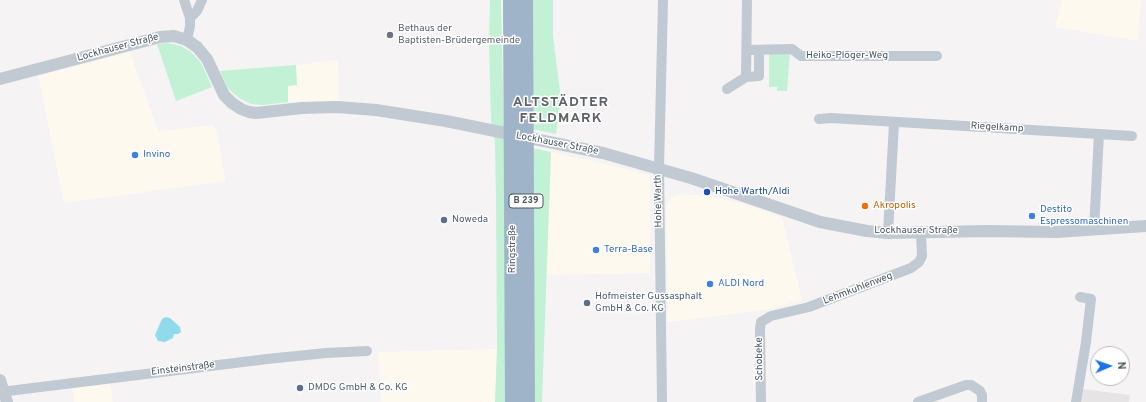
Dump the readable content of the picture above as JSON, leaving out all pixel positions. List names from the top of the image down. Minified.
{"streets":{"highway":["B 239","Ringstraße"],"street":["Lockhauser Straße","Heiko-Plöger-Weg","Riegelkamp","Hohe Warth","Lehmkuhlenweg","Schobeke","Einsteinstraße"]},"crossings":[["Lockhauser Straße","Hohe Warth"],["Lockhauser Straße","Lehmkuhlenweg"],["Lehmkuhlenweg","Schobeke"]],"districts":["ALTSTÄDTER FELDMARK"],"places":["Bethaus der Baptisten-Brüdergemeinde","Invino","Hohe Warth/Aldi","Akropolis","Destito Espressomaschinen","Noweda","Terra-Base","ALDI Nord","Hofmeister Gussasphalt GmbH & Co. KG","DMDG GmbH & Co. KG"],"north":"right"}
